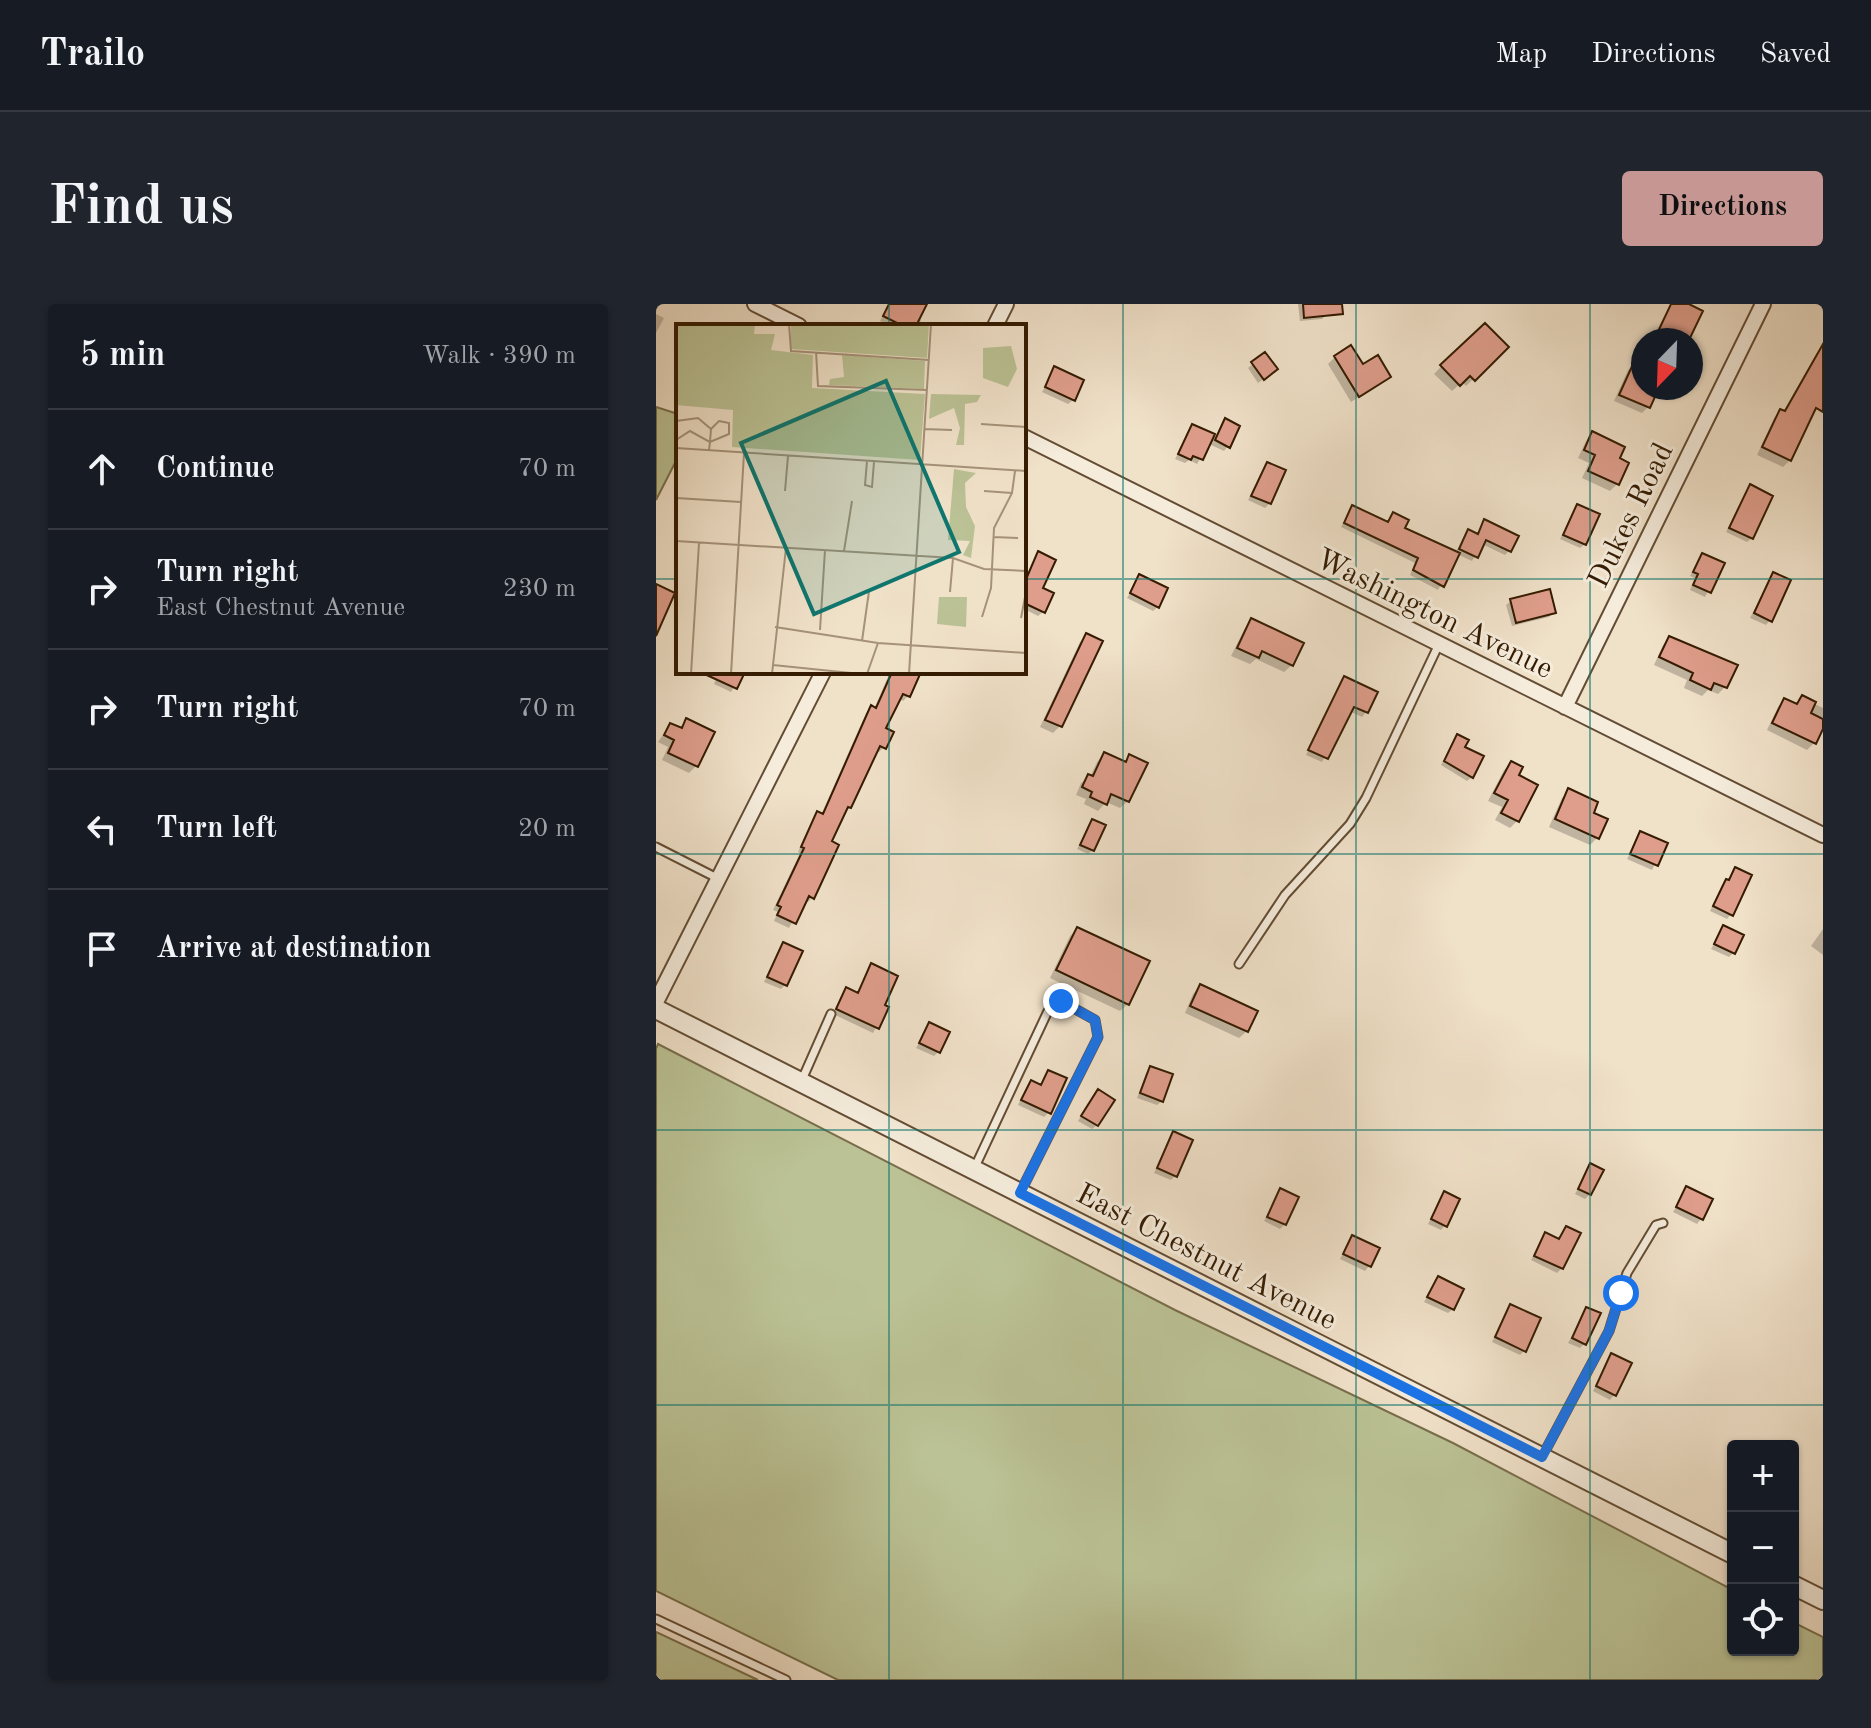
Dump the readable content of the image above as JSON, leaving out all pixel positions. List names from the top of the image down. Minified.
{"streets":{"street":["Dukes Road","Washington Avenue","East Chestnut Avenue"]},"crossings":[["Dukes Road","Washington Avenue"]],"north":"bottom left","page":{"header":"Trailo","nav":["Map","Directions","Saved"],"buttons":"Directions","title":"Find us","heading":["5 min","Walk · 390 m"],"list":[["Continue","70 m"],["Turn right","East Chestnut Avenue","230 m"],["Turn right","70 m"],["Turn left","20 m"],"Arrive at destination"],"map_buttons":["+","−"]}}
